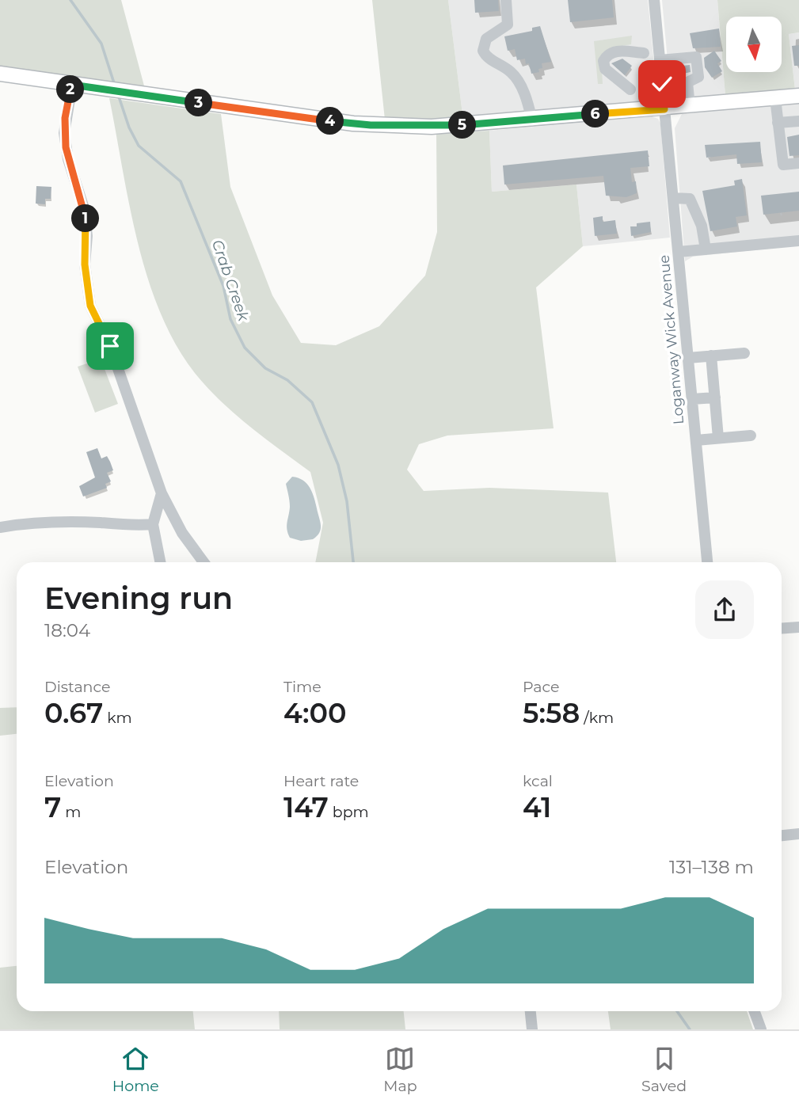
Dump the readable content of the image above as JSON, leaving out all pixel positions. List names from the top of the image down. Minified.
{"streets":{"street":["Loganway Wick Avenue"]},"water":["Crab Creek"],"north":"bottom","page":{"pins":["2","3","6","4","5","1"],"heading":["Evening run","18:04"],"stats":[["Distance","0.67 km"],["Time","4:00"],["Pace","5:58 /km"],["Elevation","7 m"],["Heart rate","147 bpm"],["kcal","41"]],"chart":["Elevation","131–138 m"],"tabs":["Home","Map","Saved"]}}
